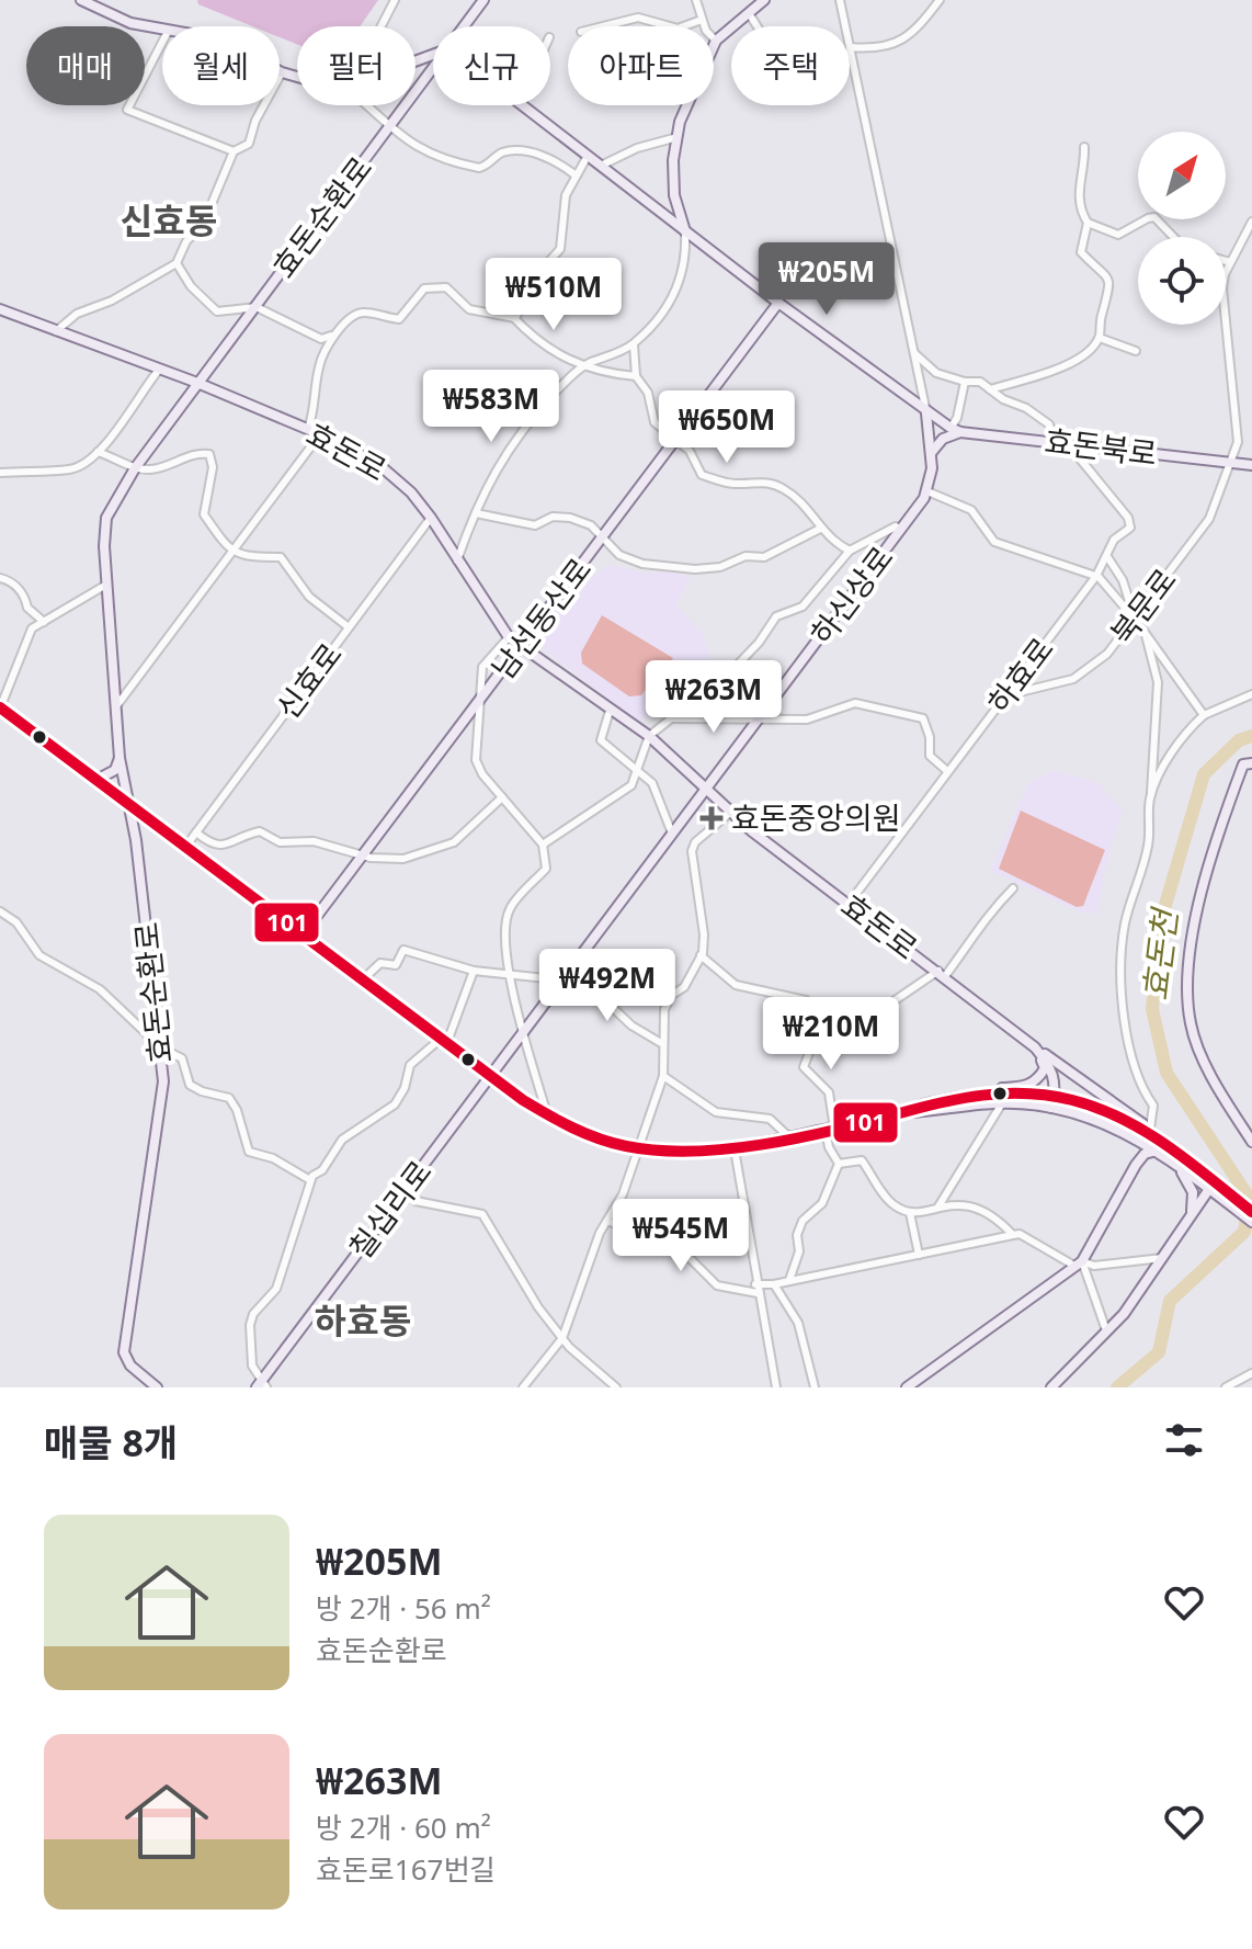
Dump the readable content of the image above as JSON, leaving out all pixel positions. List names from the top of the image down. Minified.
{"streets":{"street":["효돈순환로","효돈북로","효돈로","하신상로","북문로","남선동산로","하효로","신효로","칠십리로"]},"crossings":[["효돈순환로","효돈로"],["효돈북로","북문로"],["효돈북로","하효로"],["효돈로","하신상로"],["효돈로","남선동산로"],["효돈로","하효로"],["효돈로","신효로"],["하신상로","칠십리로"],["북문로","하효로"]],"districts":["신효동","하효동"],"water":["효돈천"],"places":{"health":["효돈중앙의원"]},"lines":["transit line 101"],"north":"top right","page":{"chip":["매매","월세","필터","신규","아파트","주택"],"price":["₩205M","₩510M","₩583M","₩650M","₩263M","₩492M","₩210M","₩545M"],"heading":"매물 8개","list":[{"name":"₩205M","note":"방 2개 · 56 m² · 효돈순환로"},{"name":"₩263M","note":"방 2개 · 60 m² · 효돈로167번길"}]}}
